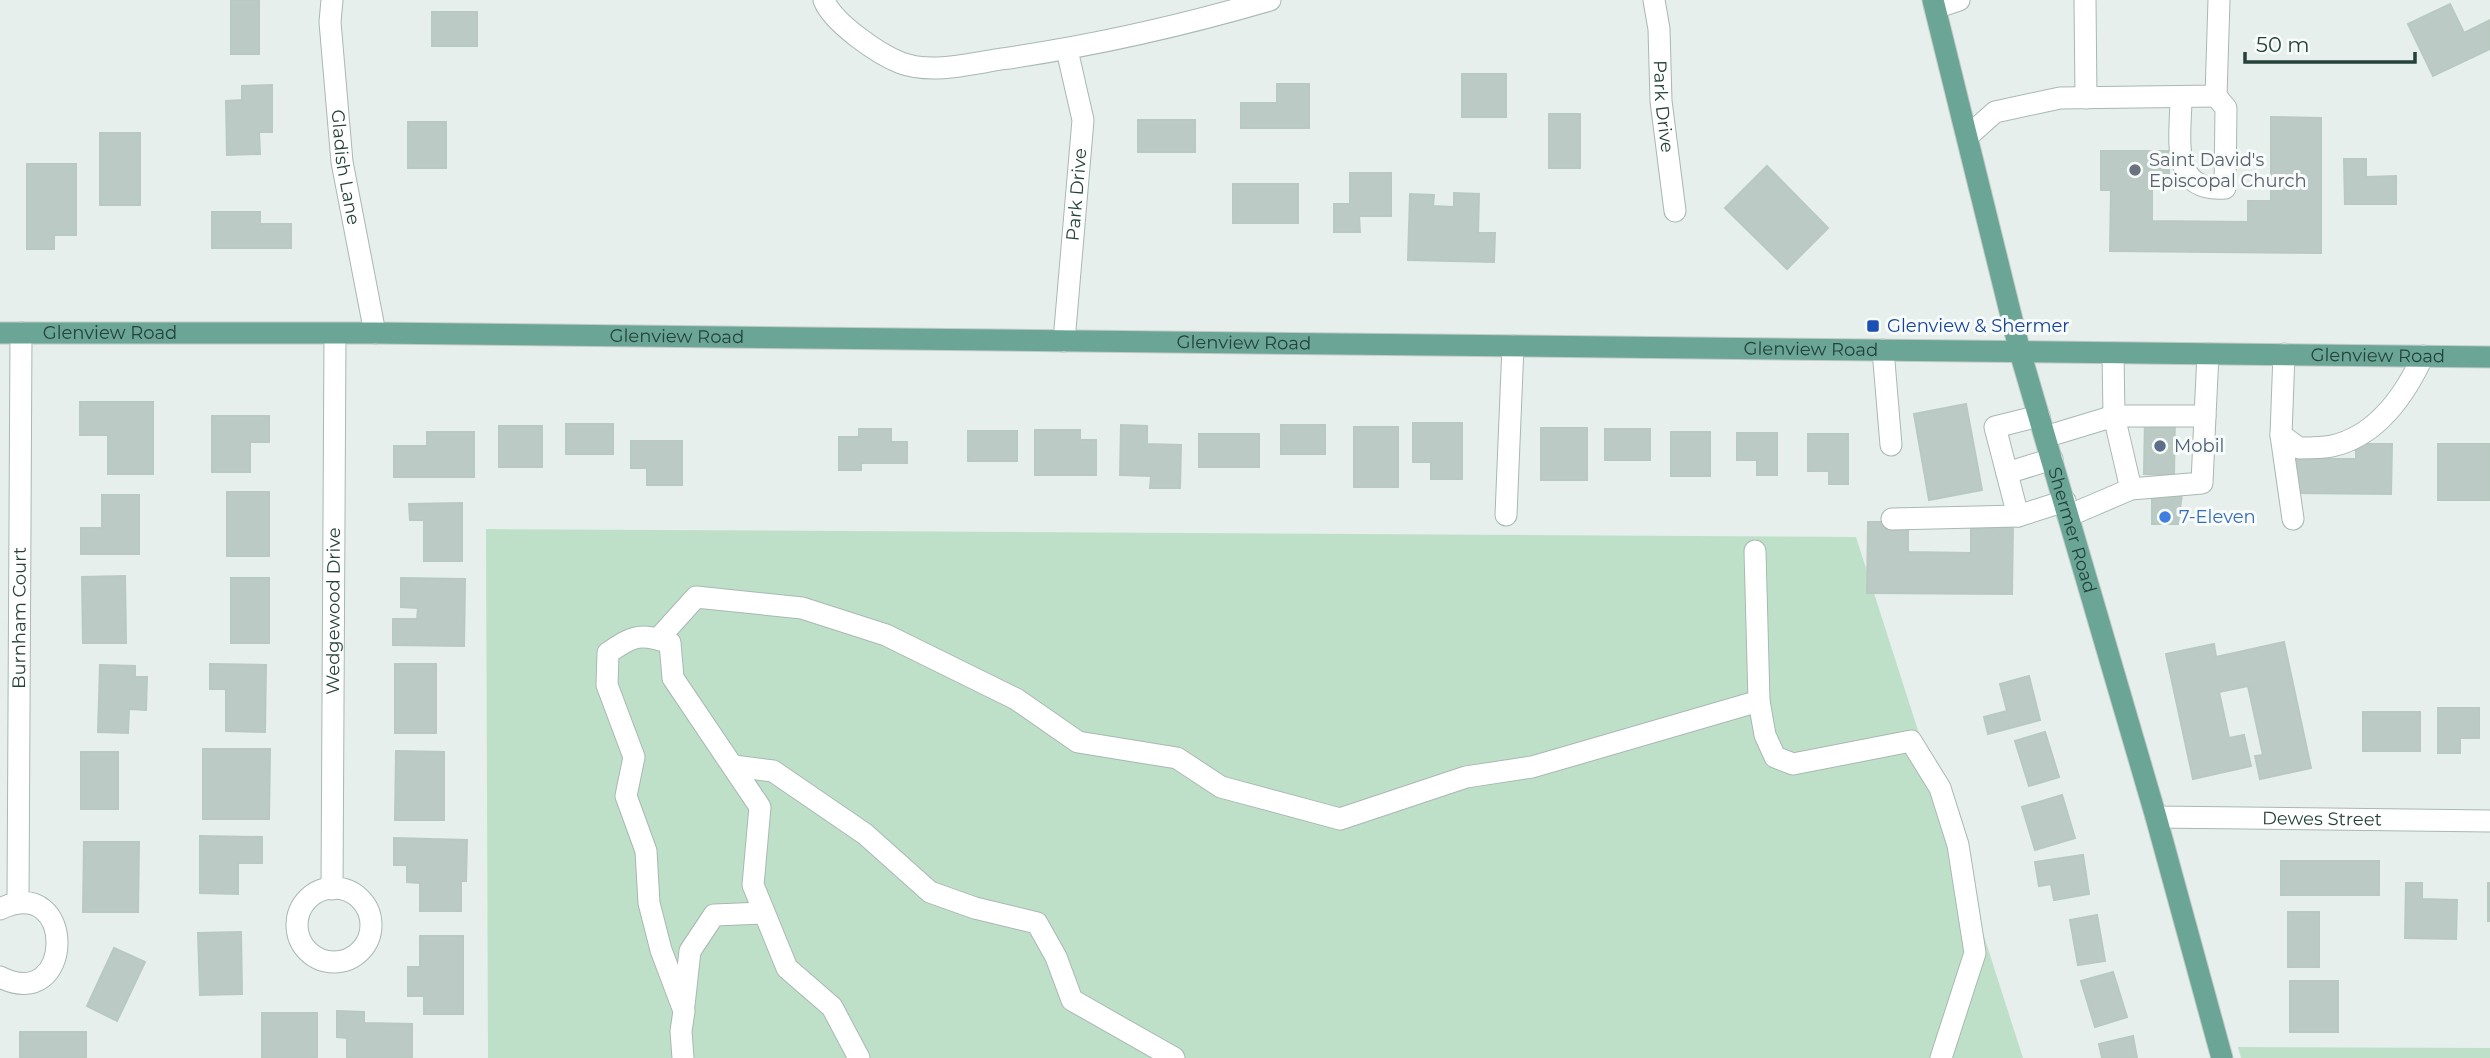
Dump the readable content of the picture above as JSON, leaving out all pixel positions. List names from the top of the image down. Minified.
{"streets":{"main road":["Glenview Road","Shermer Road"],"street":["Park Drive","Gladish Lane","Wedgewood Drive","Burnham Court","Dewes Street"]},"crossings":[["Park Drive","Glenview Road"],["Gladish Lane","Glenview Road"],["Glenview Road","Shermer Road"],["Glenview Road","Wedgewood Drive"],["Glenview Road","Burnham Court"],["Shermer Road","Dewes Street"]],"places":{"other":["Saint David's Episcopal Church","Mobil","7-Eleven"],"transit":["Glenview & Shermer"]},"scale_bar":"50 m"}
